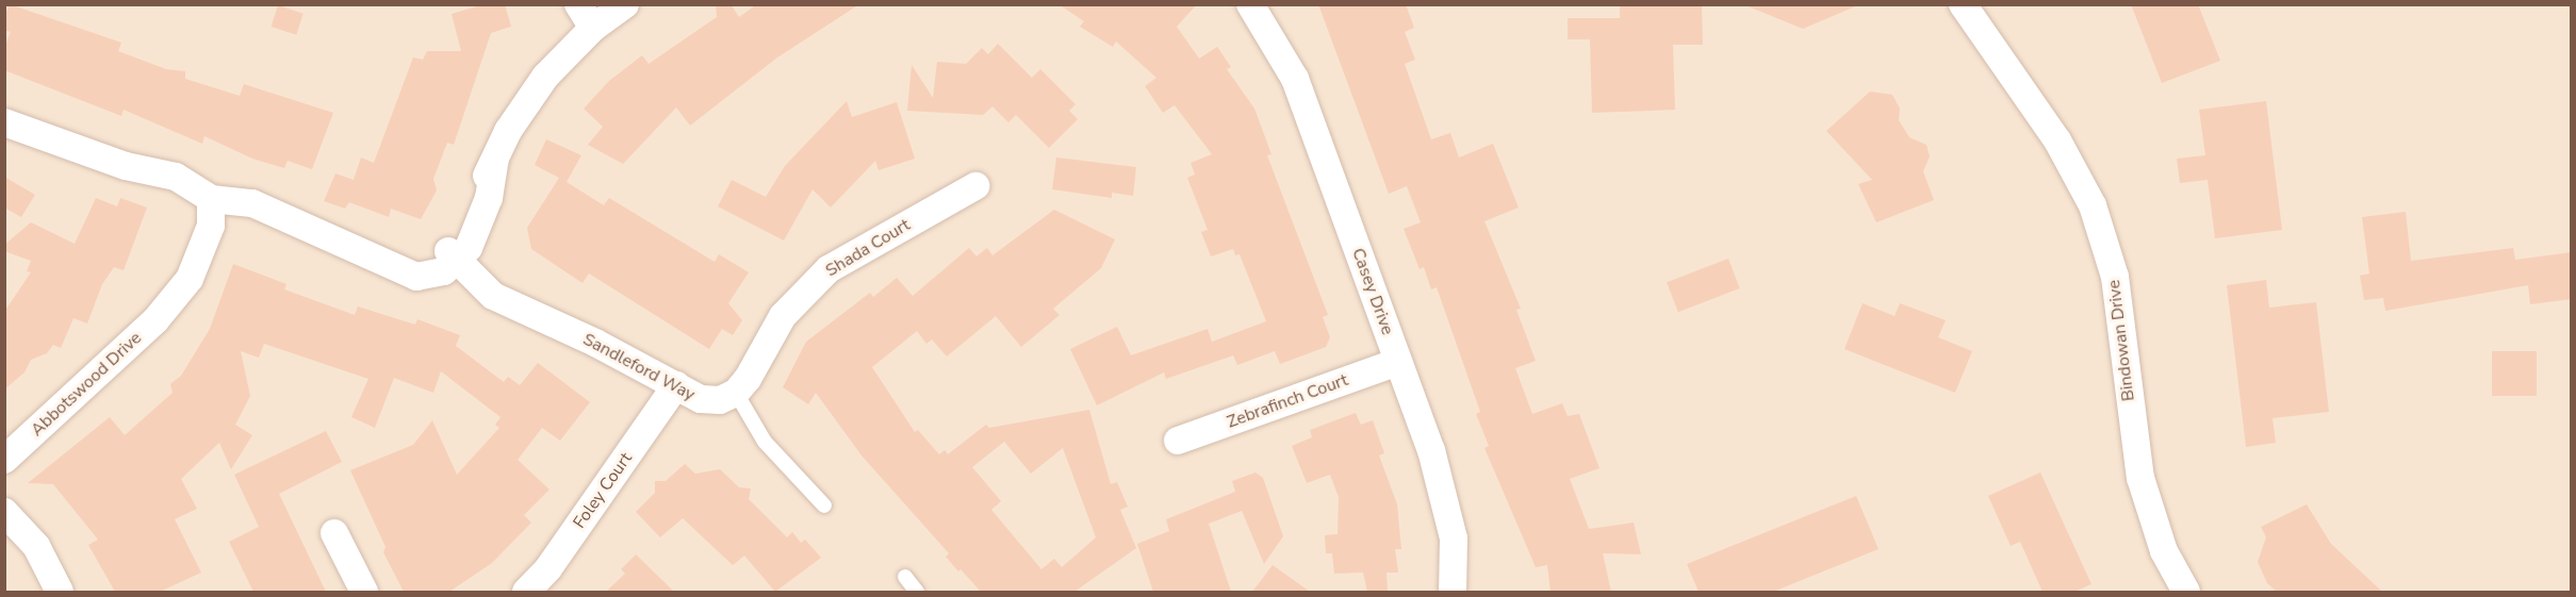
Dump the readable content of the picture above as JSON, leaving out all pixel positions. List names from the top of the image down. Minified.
{"streets":{"street":["Shada Court","Casey Drive","Bindowan Drive","Sandleford Way","Abbotswood Drive","Zebrafinch Court","Foley Court"]},"crossings":[["Shada Court","Sandleford Way"],["Casey Drive","Zebrafinch Court"],["Sandleford Way","Foley Court"]]}
